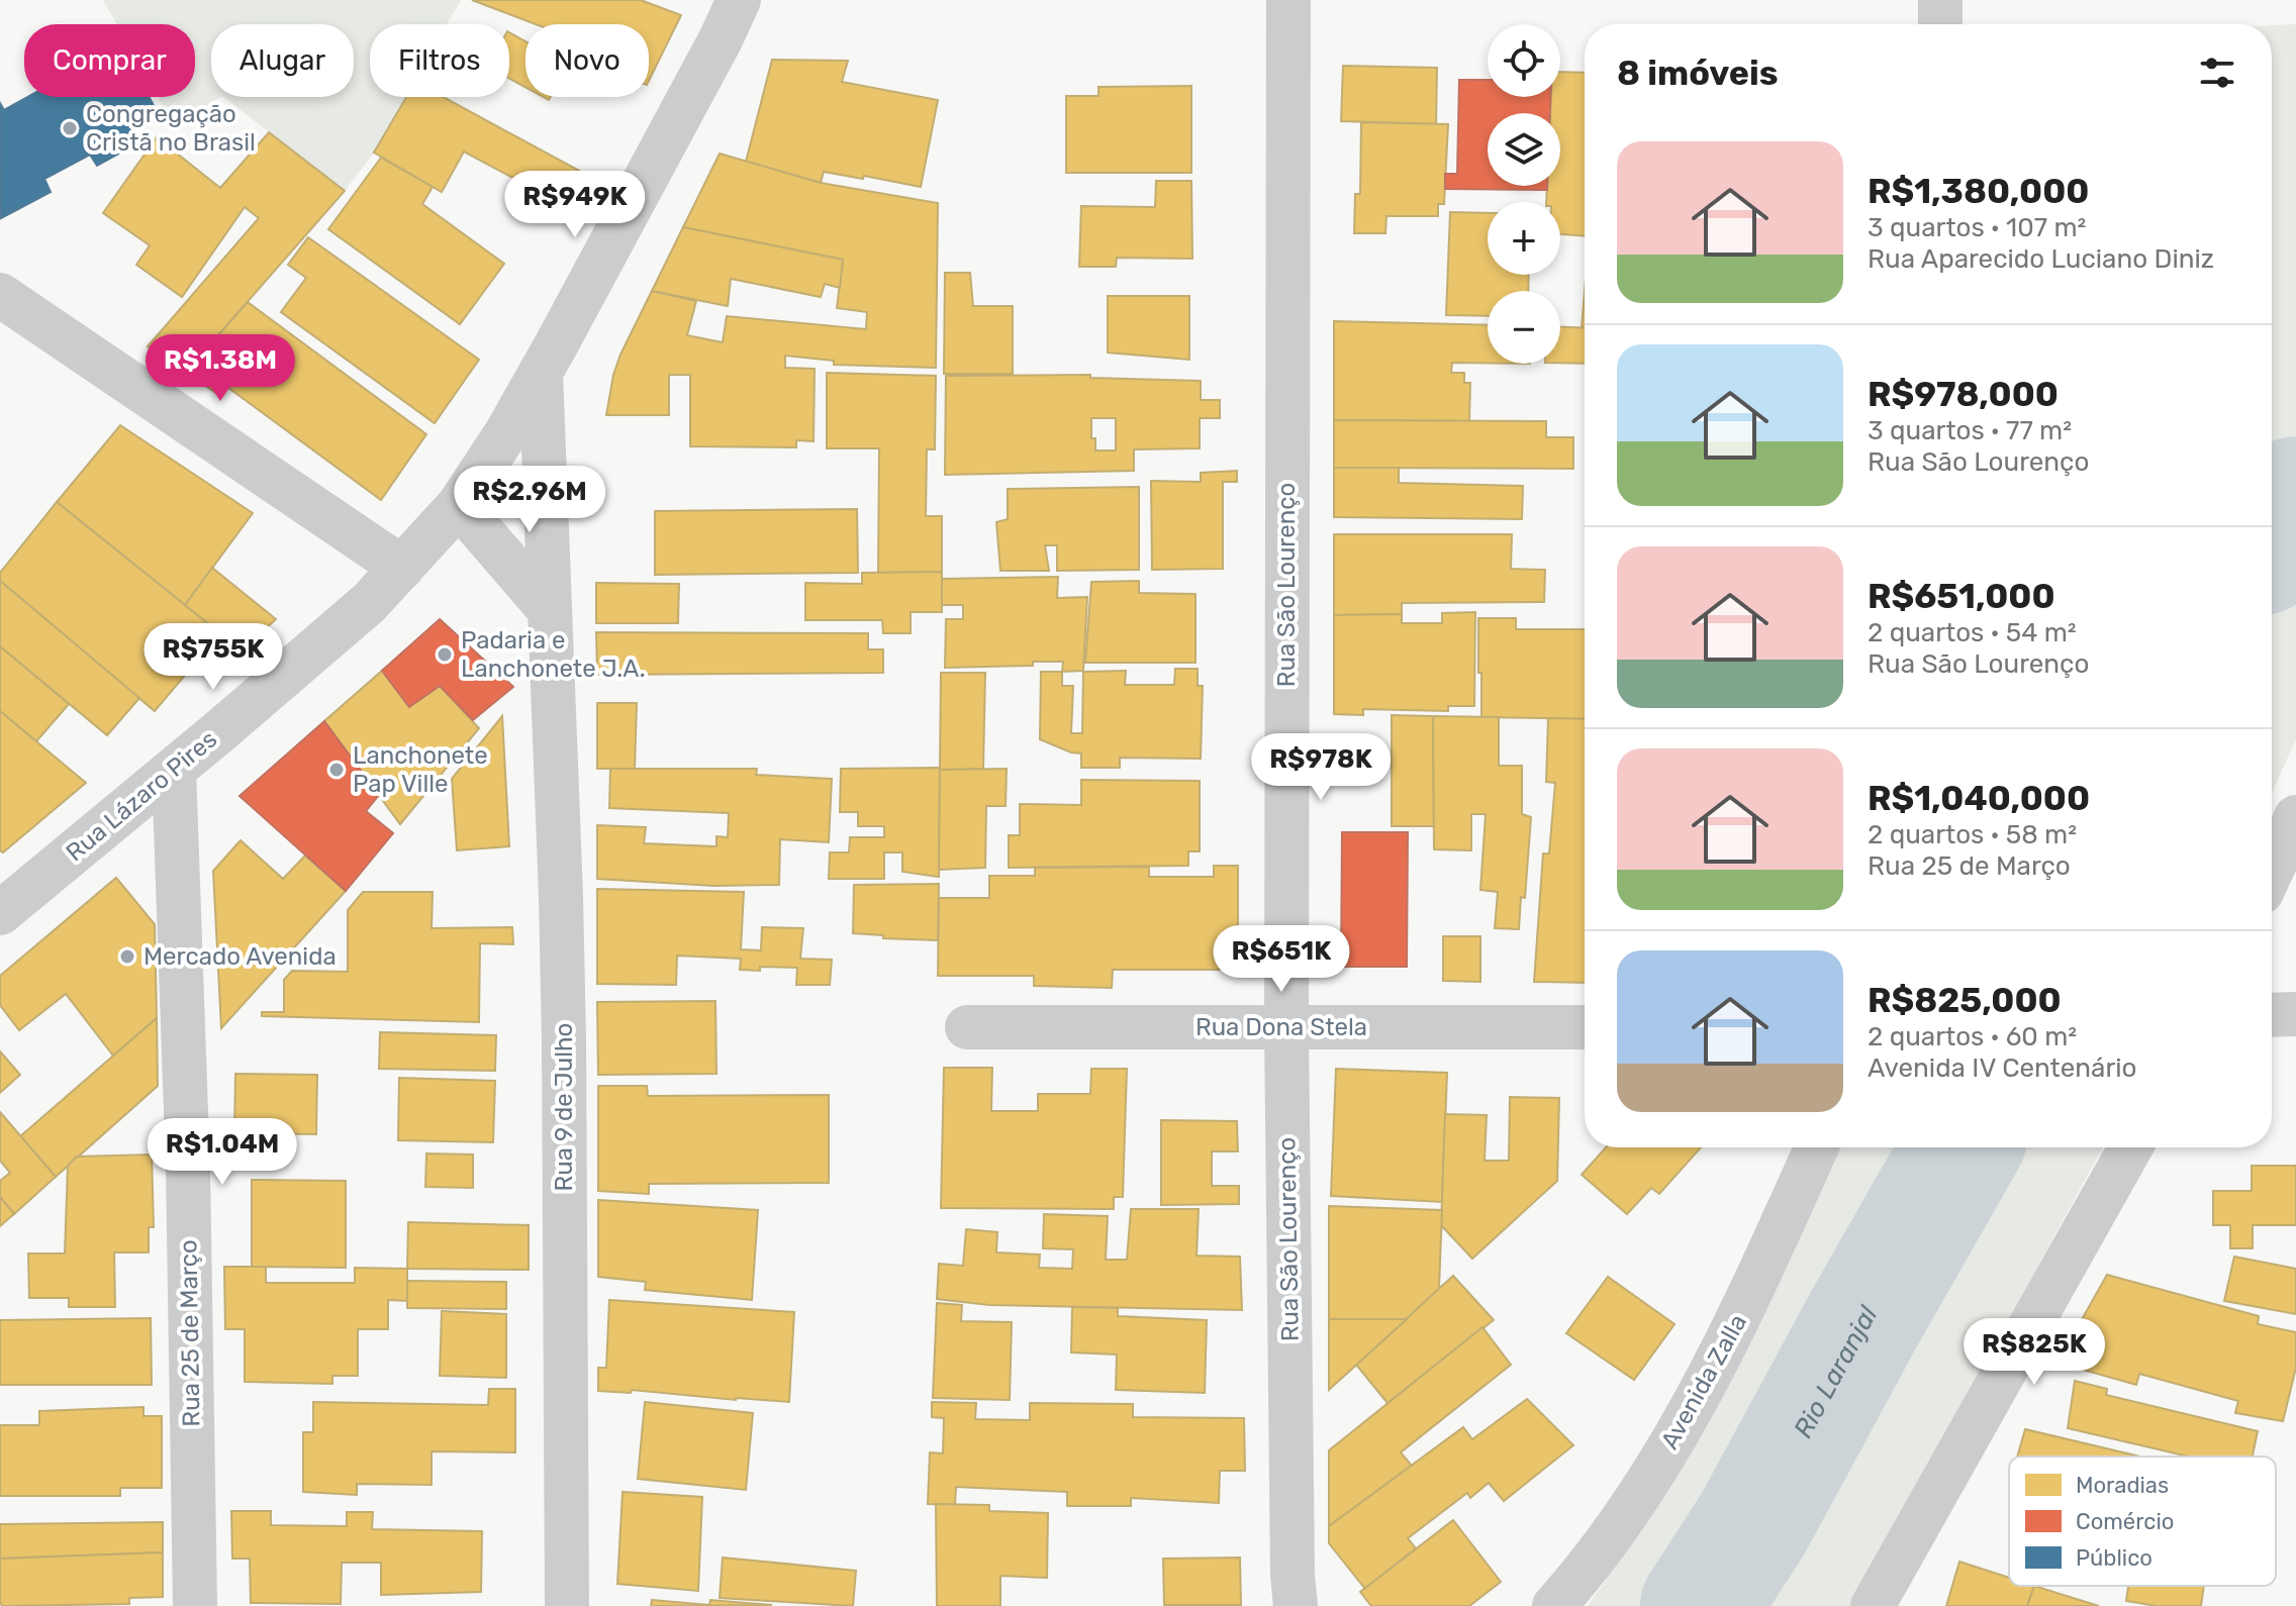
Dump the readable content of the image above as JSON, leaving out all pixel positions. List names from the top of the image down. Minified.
{"streets":{"street":["Rua São Lourenço","Rua Lázaro Pires","Rua Dona Stela","Rua 9 de Julho","Rua 25 de Março","Avenida Zalla"]},"crossings":[["Rua São Lourenço","Rua Dona Stela"],["Rua Lázaro Pires","Rua 9 de Julho"],["Rua Lázaro Pires","Rua 25 de Março"]],"water":["Rio Laranjal"],"places":["Congregação Cristã no Brasil","Padaria e Lanchonete J.A.","Lanchonete Pap Ville","Mercado Avenida"],"legend":["Moradias","Comércio","Público"],"page":{"map_buttons":["+","−"],"chip":["Comprar","Alugar","Filtros","Novo"],"heading":"8 imóveis","list":[{"name":"R$1,380,000","note":"3 quartos · 107 m² · Rua Aparecido Luciano Diniz"},{"name":"R$978,000","note":"3 quartos · 77 m² · Rua São Lourenço"},{"name":"R$651,000","note":"2 quartos · 54 m² · Rua São Lourenço"},{"name":"R$1,040,000","note":"2 quartos · 58 m² · Rua 25 de Março"},{"name":"R$825,000","note":"2 quartos · 60 m² · Avenida IV Centenário"}],"price":["R$949K","R$1.38M","R$2.96M","R$755K","R$978K","R$651K","R$1.04M","R$825K"]}}
